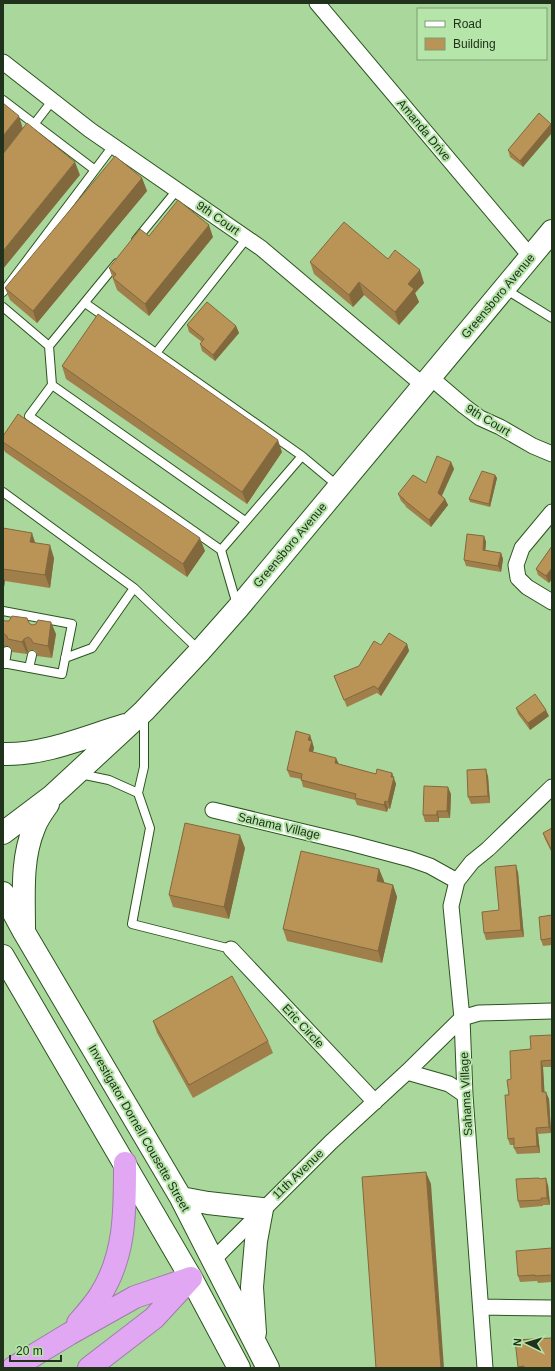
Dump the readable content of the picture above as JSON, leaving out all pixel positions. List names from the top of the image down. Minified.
{"streets":{"main road":["Greensboro Avenue","Investigator Dornell Cousette Street","11th Avenue"],"street":["Amanda Drive","9th Court","Sahama Village","Eric Circle"]},"crossings":[["Amanda Drive","Greensboro Avenue"],["9th Court","Greensboro Avenue"],["Sahama Village","11th Avenue"],["Eric Circle","11th Avenue"],["Investigator Dornell Cousette Street","11th Avenue"]],"legend":["Road","Building"],"scale_bar":"20 m","north":"left"}
